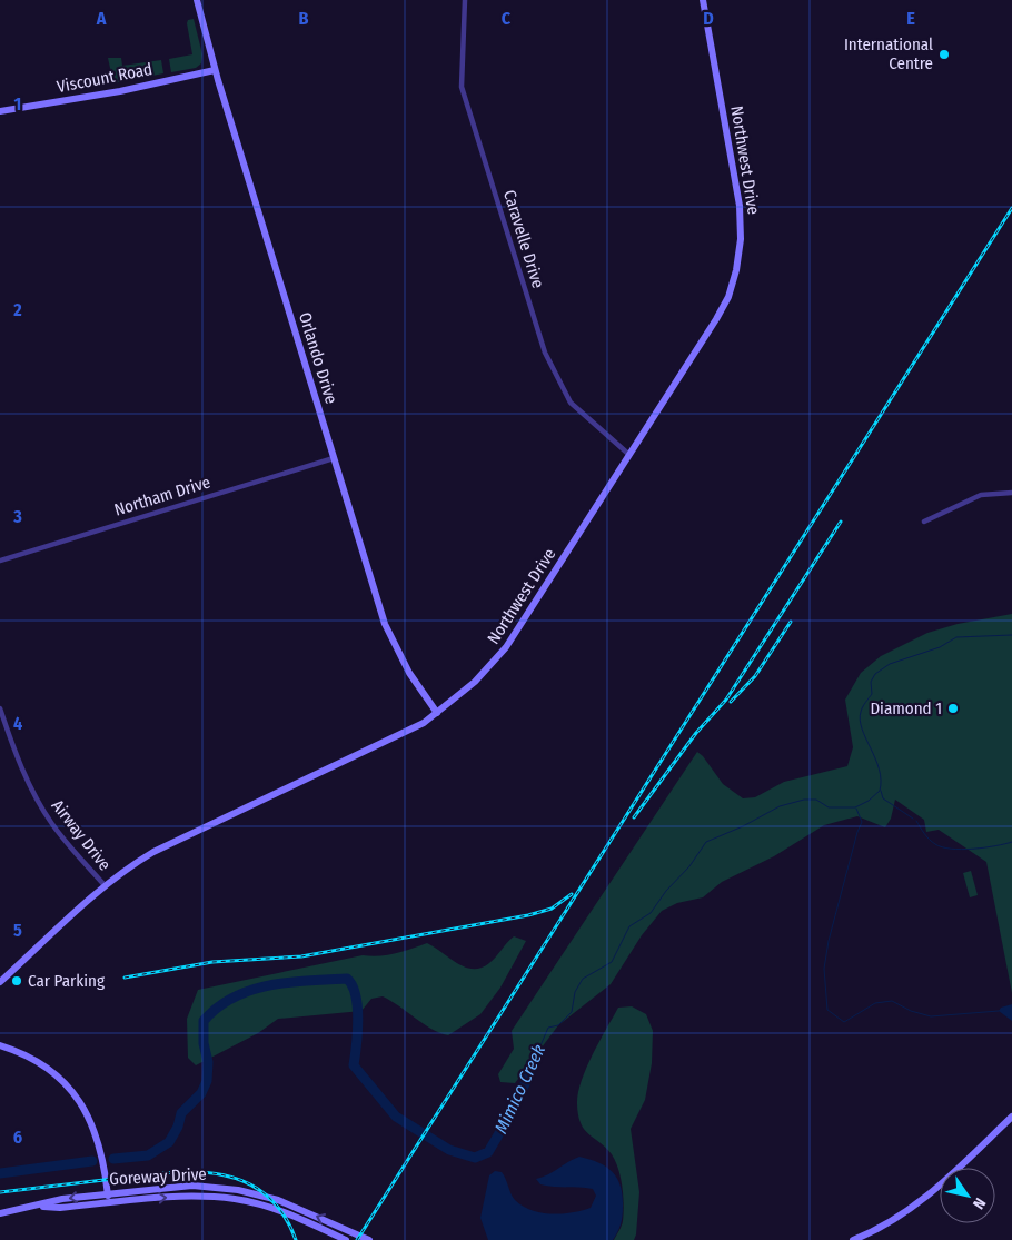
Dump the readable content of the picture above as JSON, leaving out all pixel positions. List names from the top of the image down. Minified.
{"streets":{"street":["Viscount Road","Northwest Drive","Caravelle Drive","Orlando Drive","Northam Drive","Airway Drive","Goreway Drive"]},"crossings":[["Viscount Road","Orlando Drive"],["Northwest Drive","Caravelle Drive"],["Northwest Drive","Orlando Drive"],["Northwest Drive","Airway Drive"],["Orlando Drive","Northam Drive"]],"water":["Mimico Creek"],"places":["International Centre","Diamond 1","Car Parking"],"north":"bottom right","grid":{"columns":["A","B","C","D","E"],"rows":["1","2","3","4","5","6"]}}
